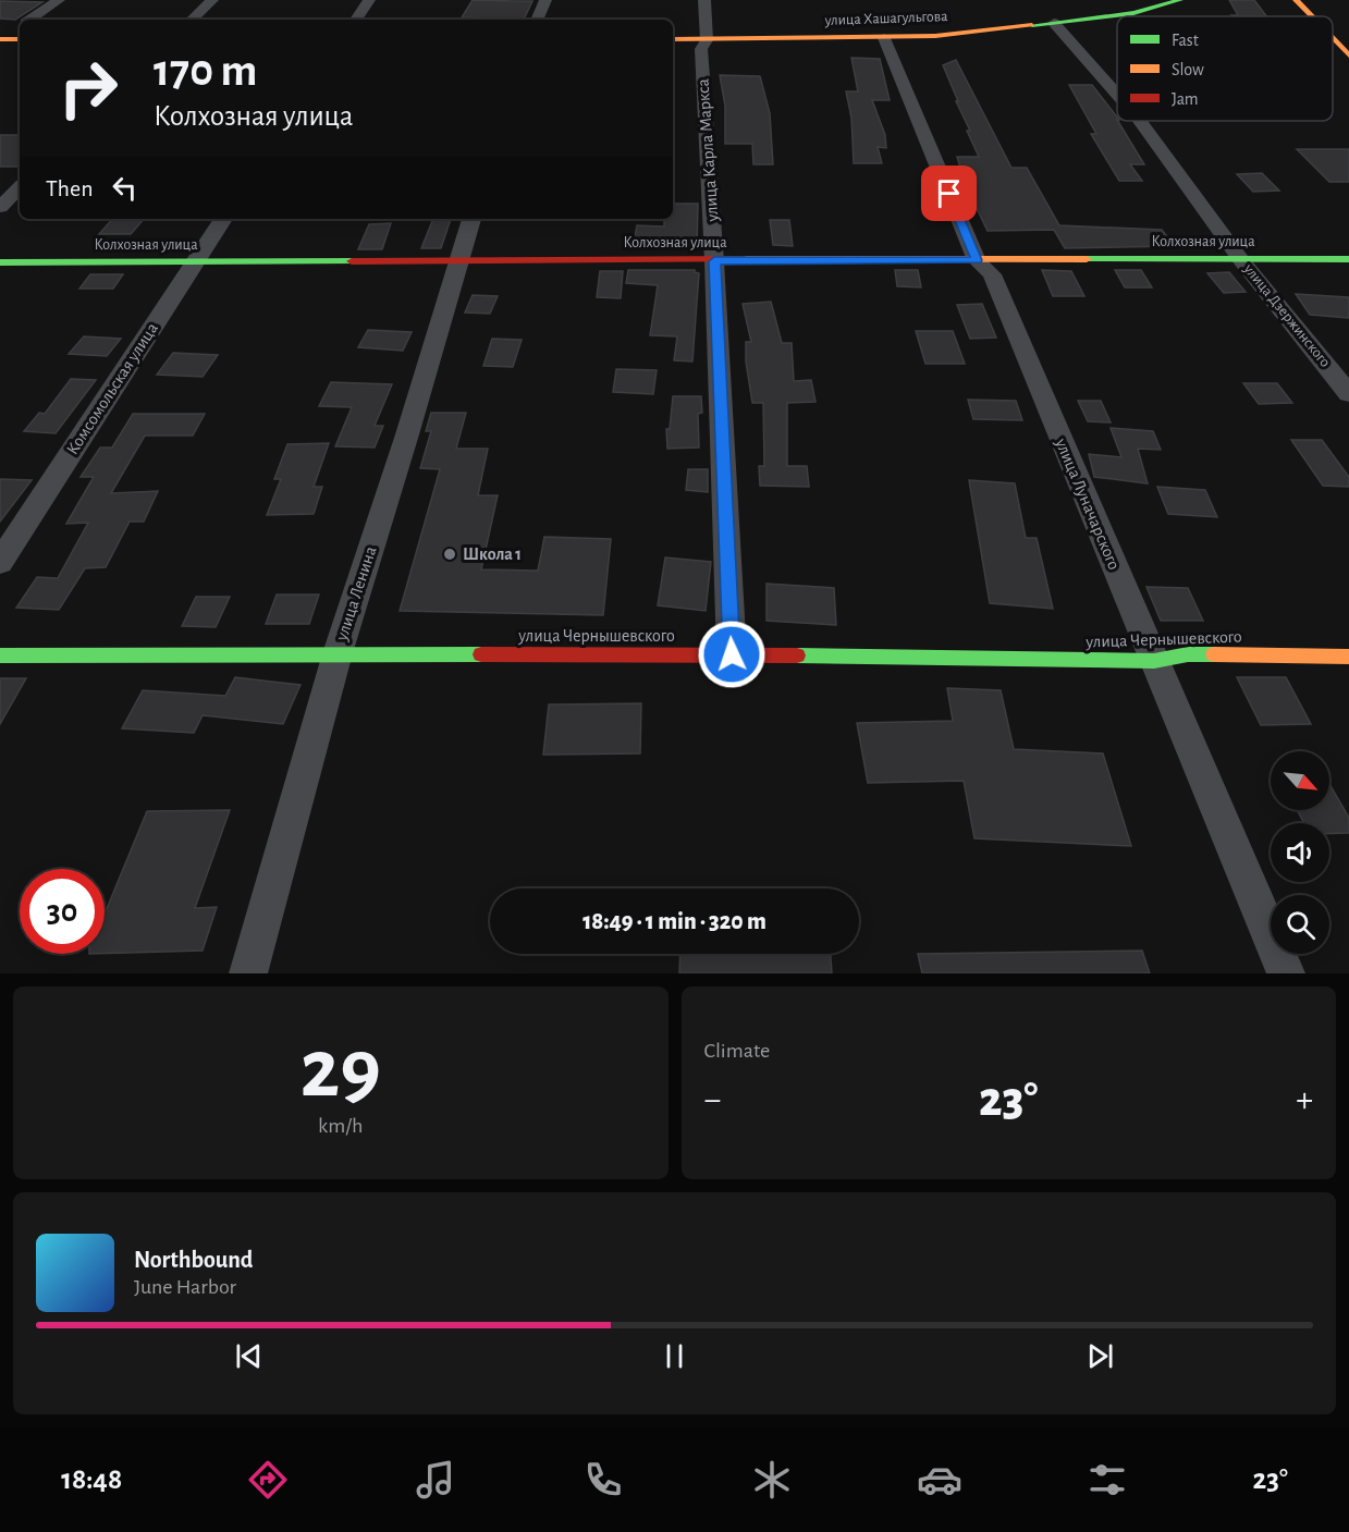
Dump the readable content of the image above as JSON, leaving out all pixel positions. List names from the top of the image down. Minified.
{"streets":{"street":["улица Хашагульгова","улица Карла Маркса","Колхозная улица","улица Дзержинского","Комсомольская улица","улица Луначарского","улица Ленина","улица Чернышевского"]},"crossings":[["улица Хашагульгова","улица Карла Маркса"],["улица Хашагульгова","улица Дзержинского"],["улица Хашагульгова","улица Луначарского"],["улица Карла Маркса","Колхозная улица"],["улица Карла Маркса","улица Чернышевского"],["Колхозная улица","улица Дзержинского"],["Колхозная улица","Комсомольская улица"],["Колхозная улица","улица Луначарского"],["Колхозная улица","улица Ленина"],["улица Луначарского","улица Чернышевского"],["улица Ленина","улица Чернышевского"]],"places":["Школа 1"],"legend":["Fast","Slow","Jam"],"north":"bottom right","page":{"turn":["170 m","Колхозная улица"],"then":"Then","limit":"30","trip":"18:49 · 1 min · 320 m","tile":[["29","km/h"],"Climate"],"heat":["−","23°","+"],"song":["Northbound","June Harbor"],"tabs":["18:48","23°"]}}
